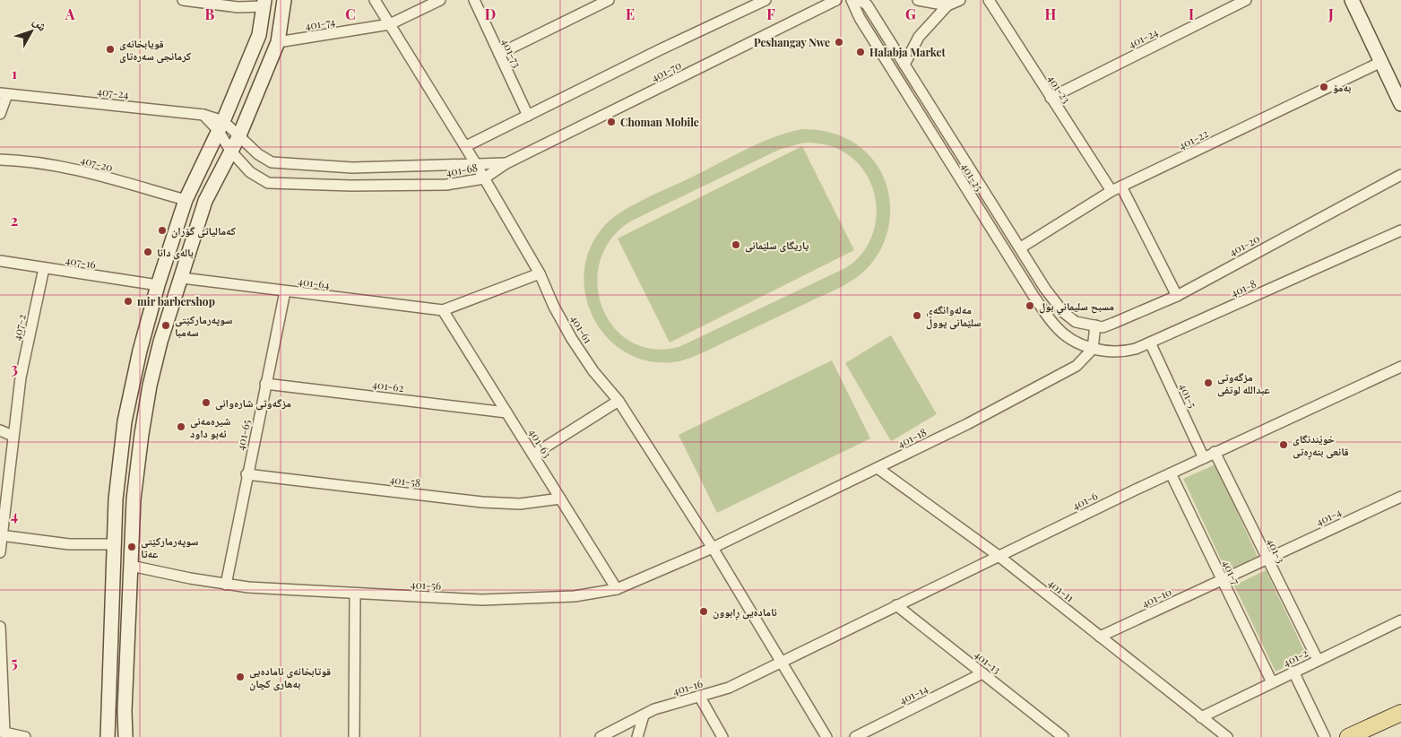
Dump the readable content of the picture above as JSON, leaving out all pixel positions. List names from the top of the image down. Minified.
{"streets":{"street":["401-74","401-24","401-73","401-70","401-23","407-24","401-22","407-20","401-68","401-25","401-20","407-16","401-64","401-8","407-2","401-61","401-62","401-5","401-65","401-18","401-63","401-58","401-6","401-4","401-3","401-7","401-56","401-11","401-10","401-2","401-13","401-16","401-14"]},"crossings":[["401-74","401-61"],["401-24","401-23"],["401-73","401-70"],["401-70","401-68"],["401-70","401-61"],["401-23","401-22"],["407-24","401-68"],["401-22","401-25"],["401-68","401-61"],["401-25","401-20"],["401-25","401-8"],["401-25","401-18"],["407-16","407-2"],["401-64","401-65"],["401-64","401-63"],["401-8","401-5"],["401-8","401-18"],["401-61","401-18"],["401-61","401-6"],["401-61","401-56"],["401-61","401-16"],["401-62","401-65"],["401-62","401-63"],["401-5","401-6"],["401-65","401-58"],["401-65","401-56"],["401-18","401-56"],["401-18","401-11"],["401-63","401-58"],["401-63","401-56"],["401-6","401-3"],["401-6","401-7"],["401-6","401-11"],["401-6","401-13"],["401-6","401-16"],["401-4","401-3"],["401-4","401-7"],["401-4","401-10"],["401-3","401-2"],["401-7","401-10"],["401-7","401-2"],["401-11","401-10"],["401-11","401-2"],["401-13","401-14"]],"places":["Peshangay Nwe","قویابخانەی کرمانجی سەرەتای","Halabja Market","بەمۆ","Choman Mobile","کەمالیاتی گۆران","یاریگای سلێمانی","بالەی دانا","mir barbershop","مسبح سلیماني بول","مەلەوانگەی سلێمانی پووڵ","سوپەرمارکێتی سەمبا","مزگەوتی عبداللە لوتفی","مزگەوتی شارەوانی","شیرەمەنی ئەبو داود","خوێندنگای قانعی بنەڕەتی","سوپەرمارکێتی عەتا","ئامادەیی ڕابوون","قوتابخانەی ئامادەیی بەهاری کچان"],"north":"top right","grid":{"columns":["A","B","C","D","E","F","G","H","I","J"],"rows":["1","2","3","4","5"]}}
